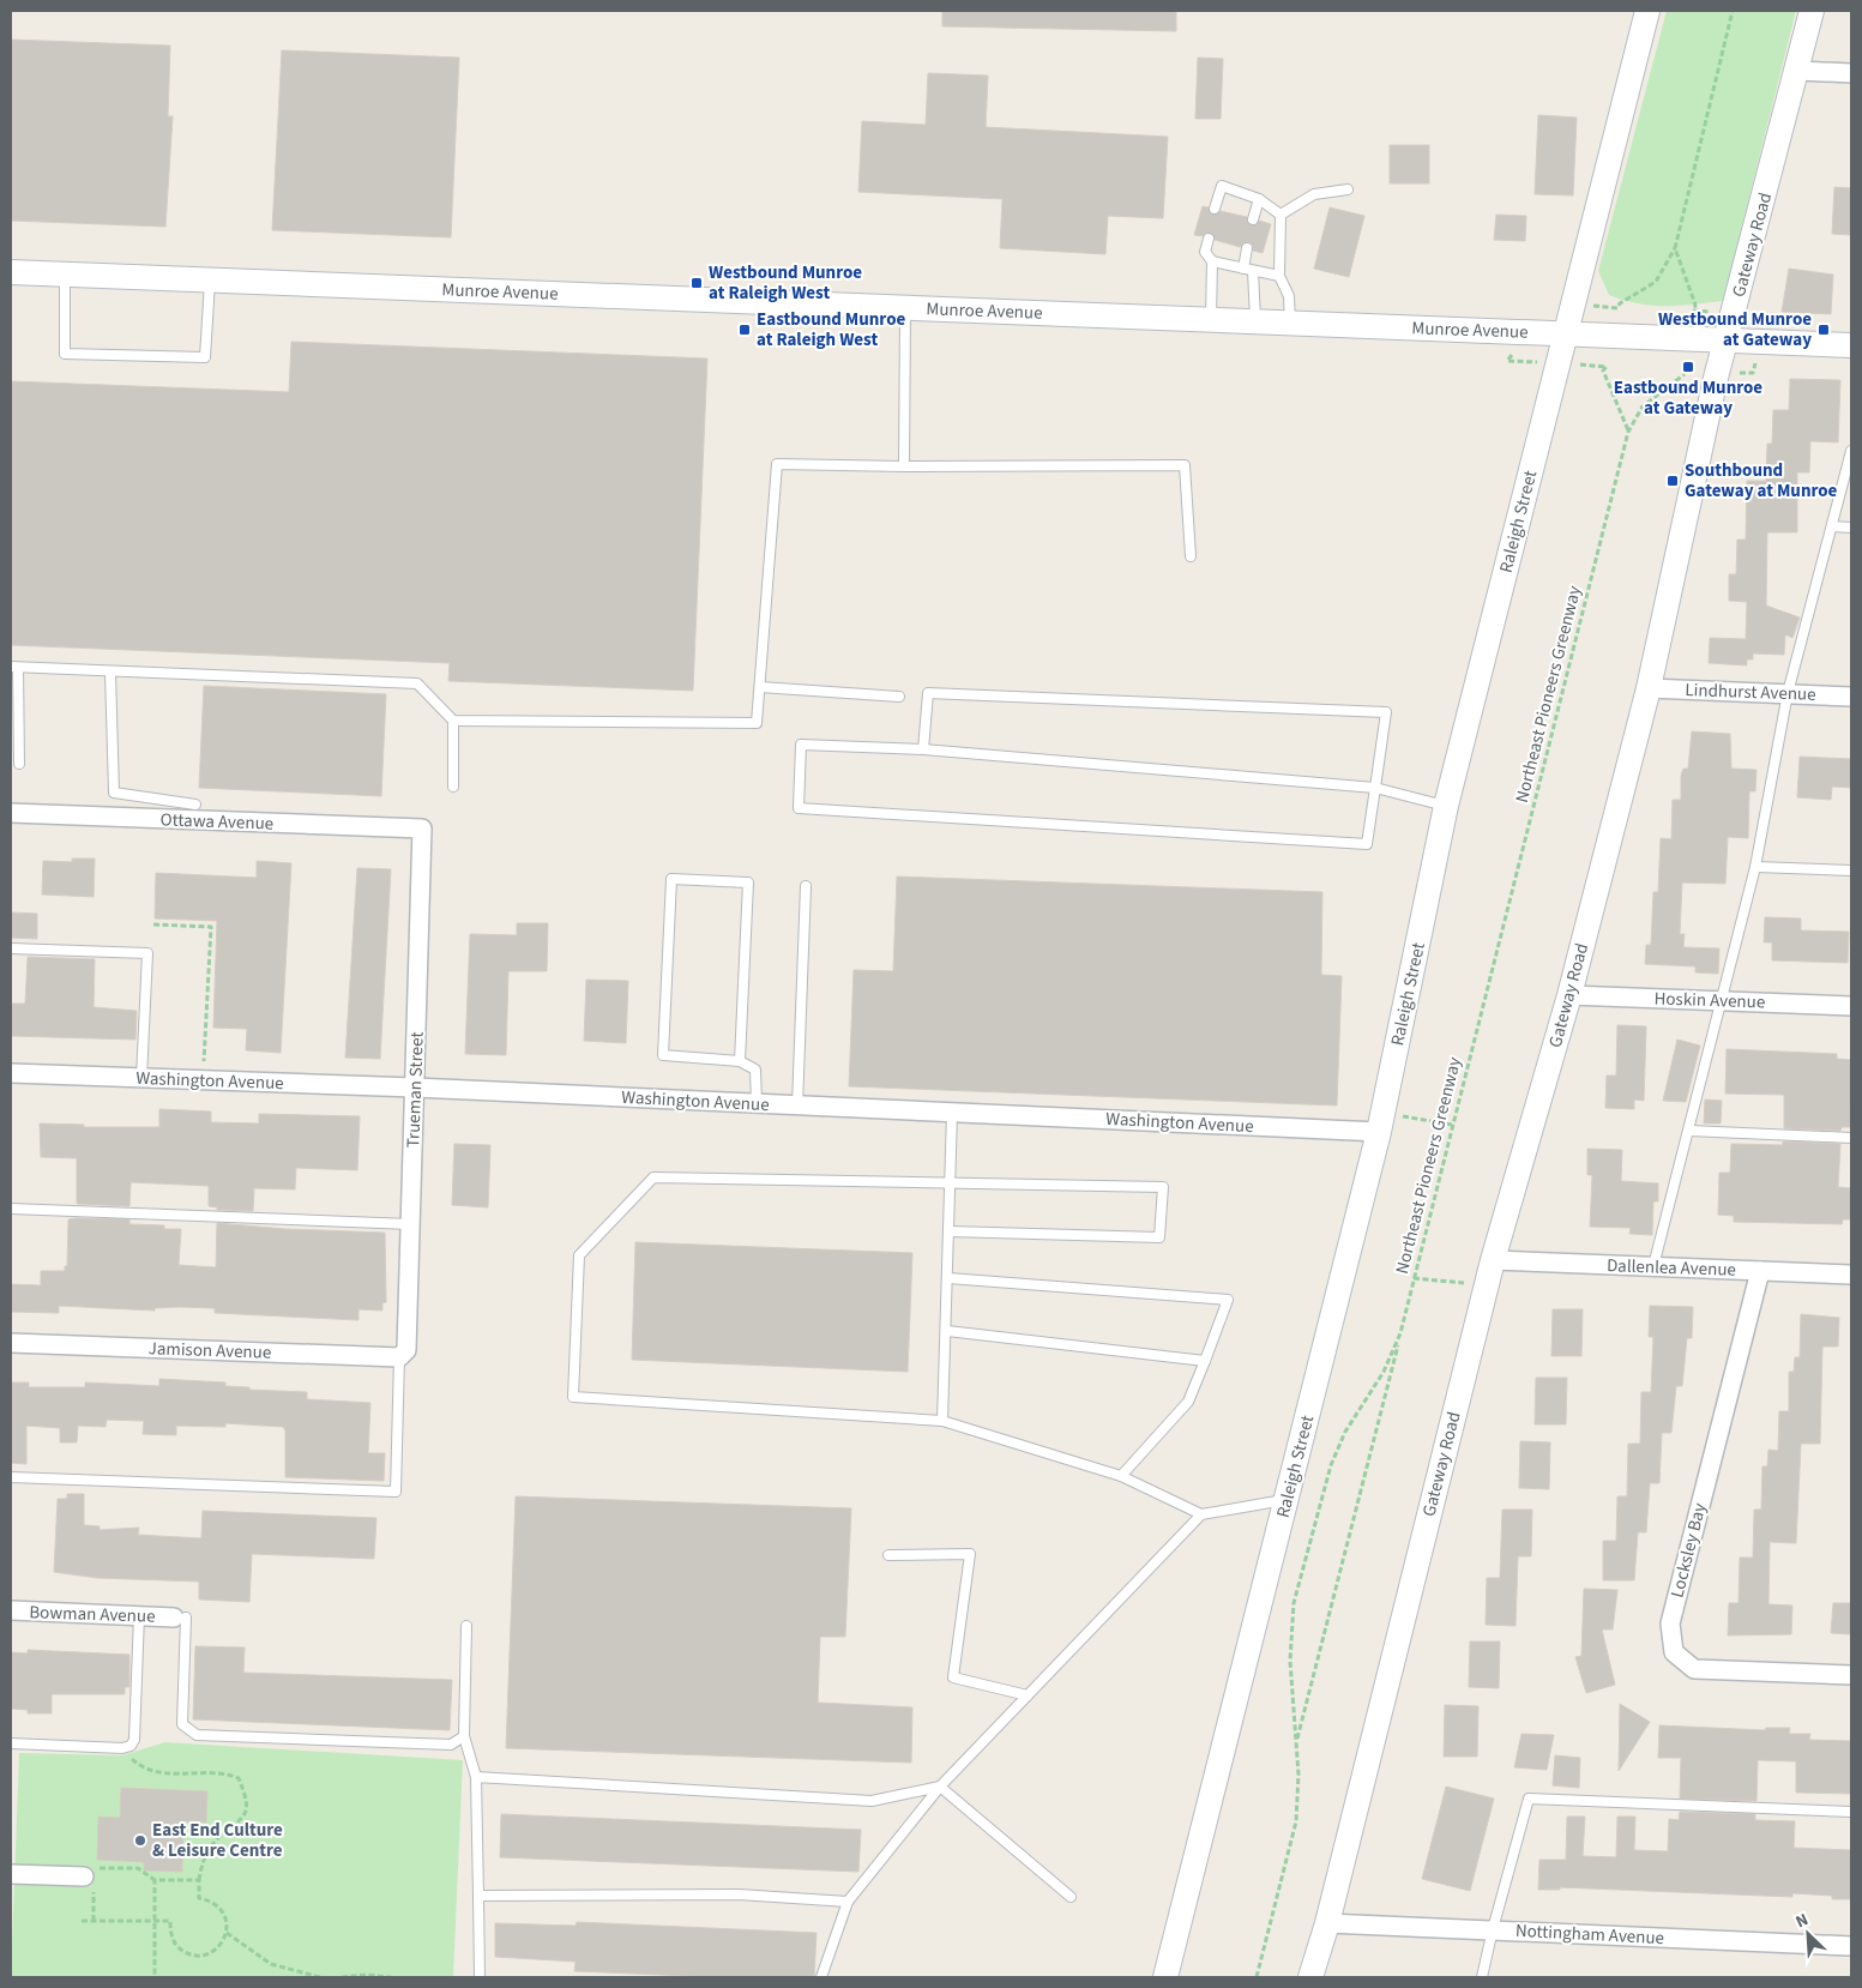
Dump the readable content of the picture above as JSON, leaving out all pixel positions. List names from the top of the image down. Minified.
{"streets":{"street":["Gateway Road","Munroe Avenue","Raleigh Street","Lindhurst Avenue","Ottawa Avenue","Hoskin Avenue","Washington Avenue","Trueman Street","Dallenlea Avenue","Jamison Avenue","Locksley Bay","Bowman Avenue","Nottingham Avenue"],"path":["Northeast Pioneers Greenway"]},"crossings":[["Gateway Road","Munroe Avenue"],["Gateway Road","Lindhurst Avenue"],["Gateway Road","Hoskin Avenue"],["Gateway Road","Dallenlea Avenue"],["Gateway Road","Nottingham Avenue"],["Munroe Avenue","Raleigh Street"],["Raleigh Street","Washington Avenue"],["Ottawa Avenue","Trueman Street"],["Washington Avenue","Trueman Street"],["Trueman Street","Jamison Avenue"],["Dallenlea Avenue","Locksley Bay"]],"places":{"transit":["Westbound Munroe at Raleigh West","Eastbound Munroe at Raleigh West","Westbound Munroe at Gateway","Eastbound Munroe at Gateway","Southbound Gateway at Munroe"],"other":["East End Culture & Leisure Centre"]},"north":"top left"}
